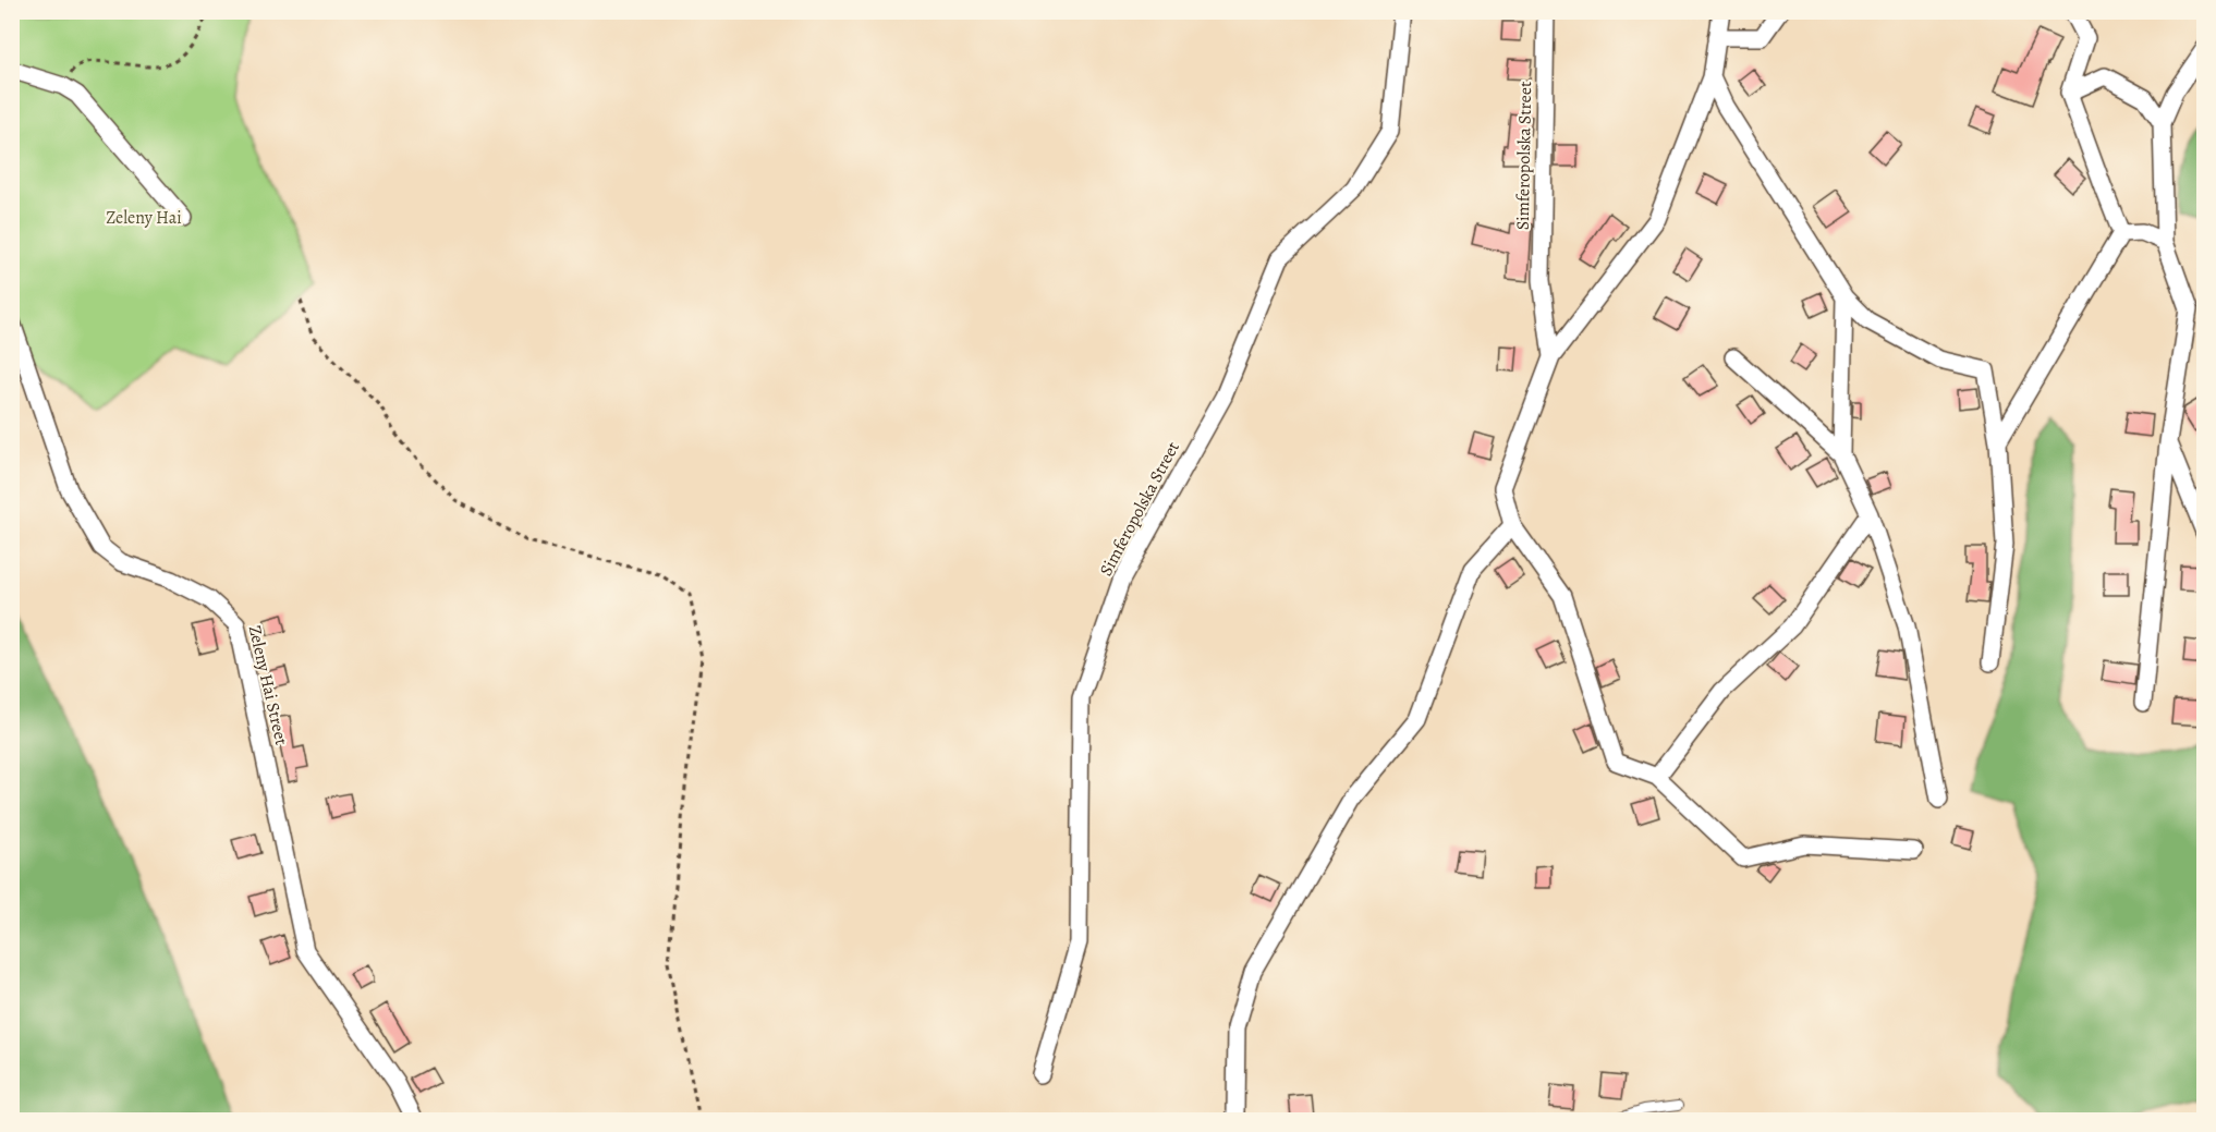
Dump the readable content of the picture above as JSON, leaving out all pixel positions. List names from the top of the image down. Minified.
{"streets":{"street":["Simferopolska Street","Zeleny Hai Street"]},"parks":["Zeleny Hai"]}
